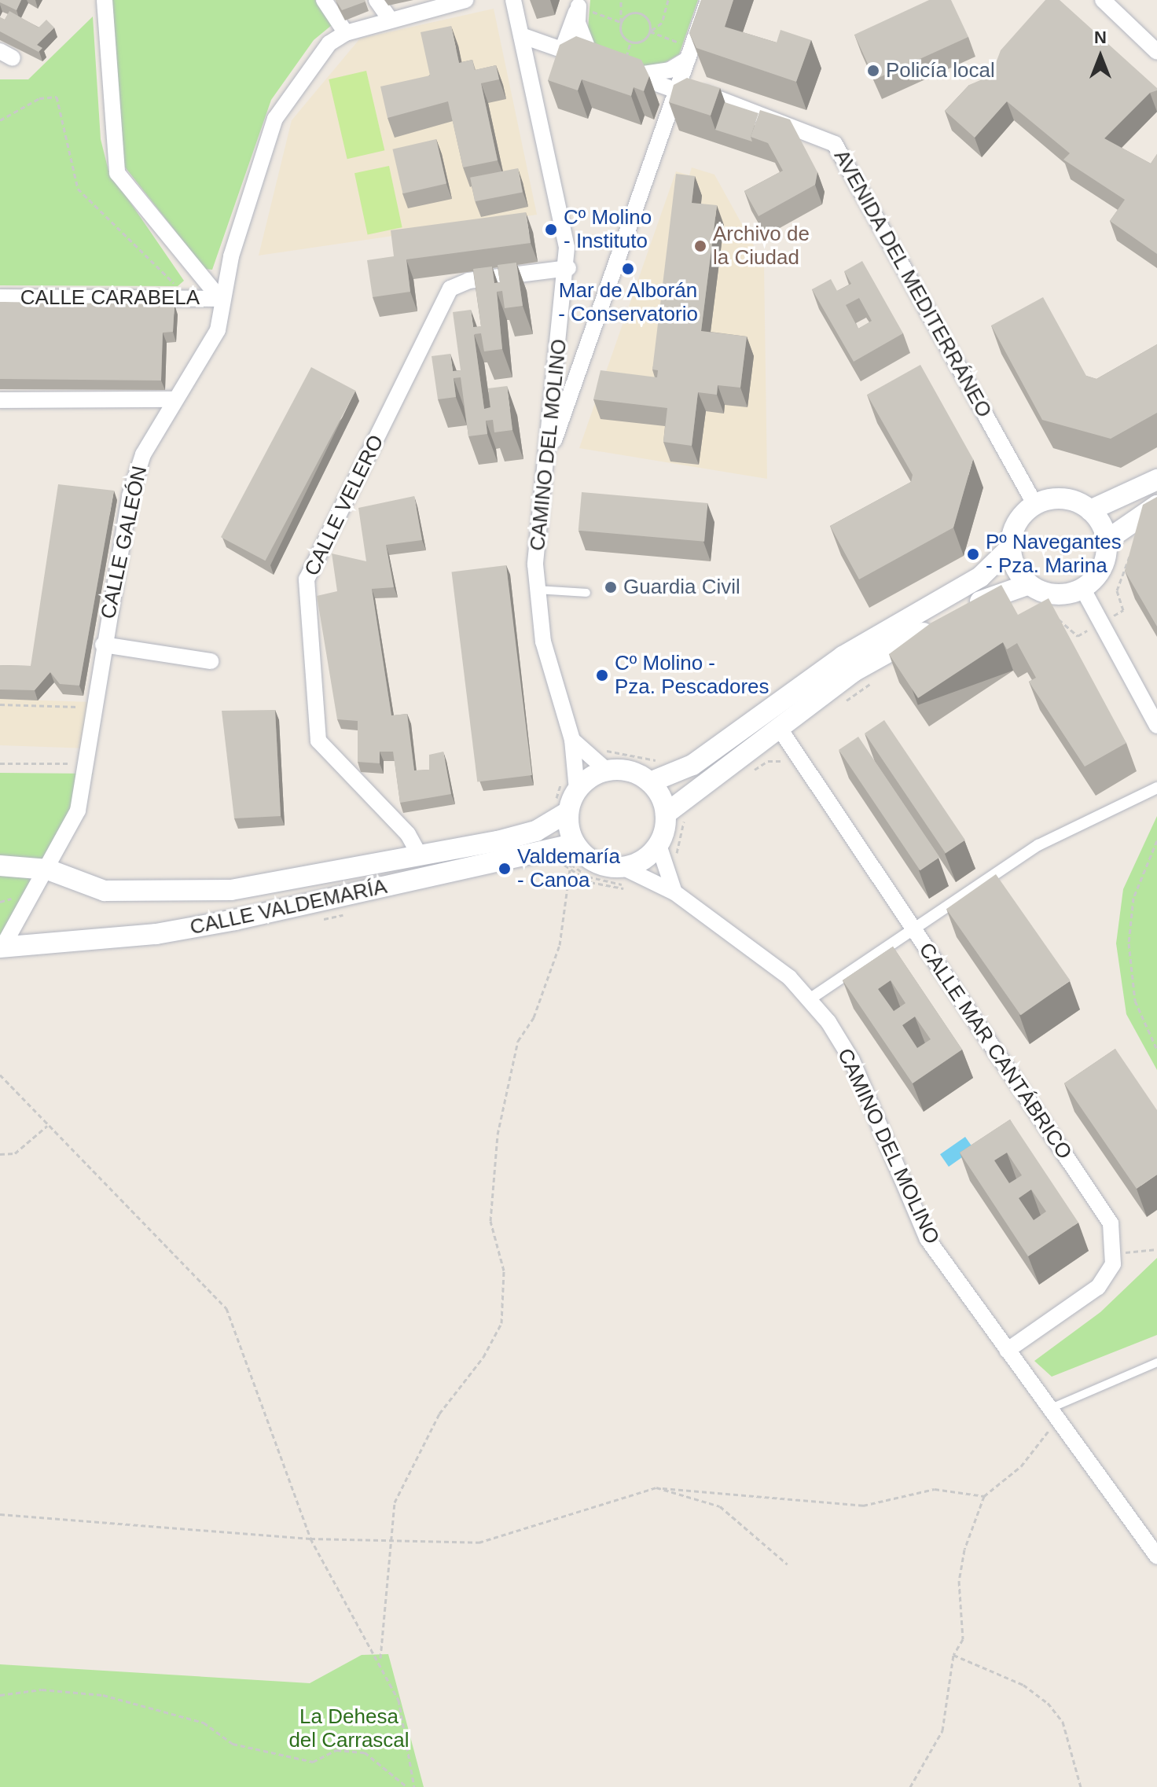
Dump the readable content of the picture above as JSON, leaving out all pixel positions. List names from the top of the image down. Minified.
{"streets":{"main road":["CALLE VALDEMARÍA"],"street":["AVENIDA DEL MEDITERRÁNEO","CALLE CARABELA","CAMINO DEL MOLINO","CALLE VELERO","CALLE GALEÓN","CALLE MAR CANTÁBRICO"]},"crossings":[["AVENIDA DEL MEDITERRÁNEO","CAMINO DEL MOLINO"],["CALLE CARABELA","CALLE GALEÓN"],["CAMINO DEL MOLINO","CALLE VELERO"],["CALLE VELERO","CALLE VALDEMARÍA"],["CALLE GALEÓN","CALLE VALDEMARÍA"]],"parks":["La Dehesa del Carrascal"],"places":["Policía local","Cº Molino - Instituto","Archivo de la Ciudad","Mar de Alborán - Conservatorio","Pº Navegantes - Pza. Marina","Guardia Civil","Cº Molino - Pza. Pescadores","Valdemaría - Canoa"],"north":"top"}
